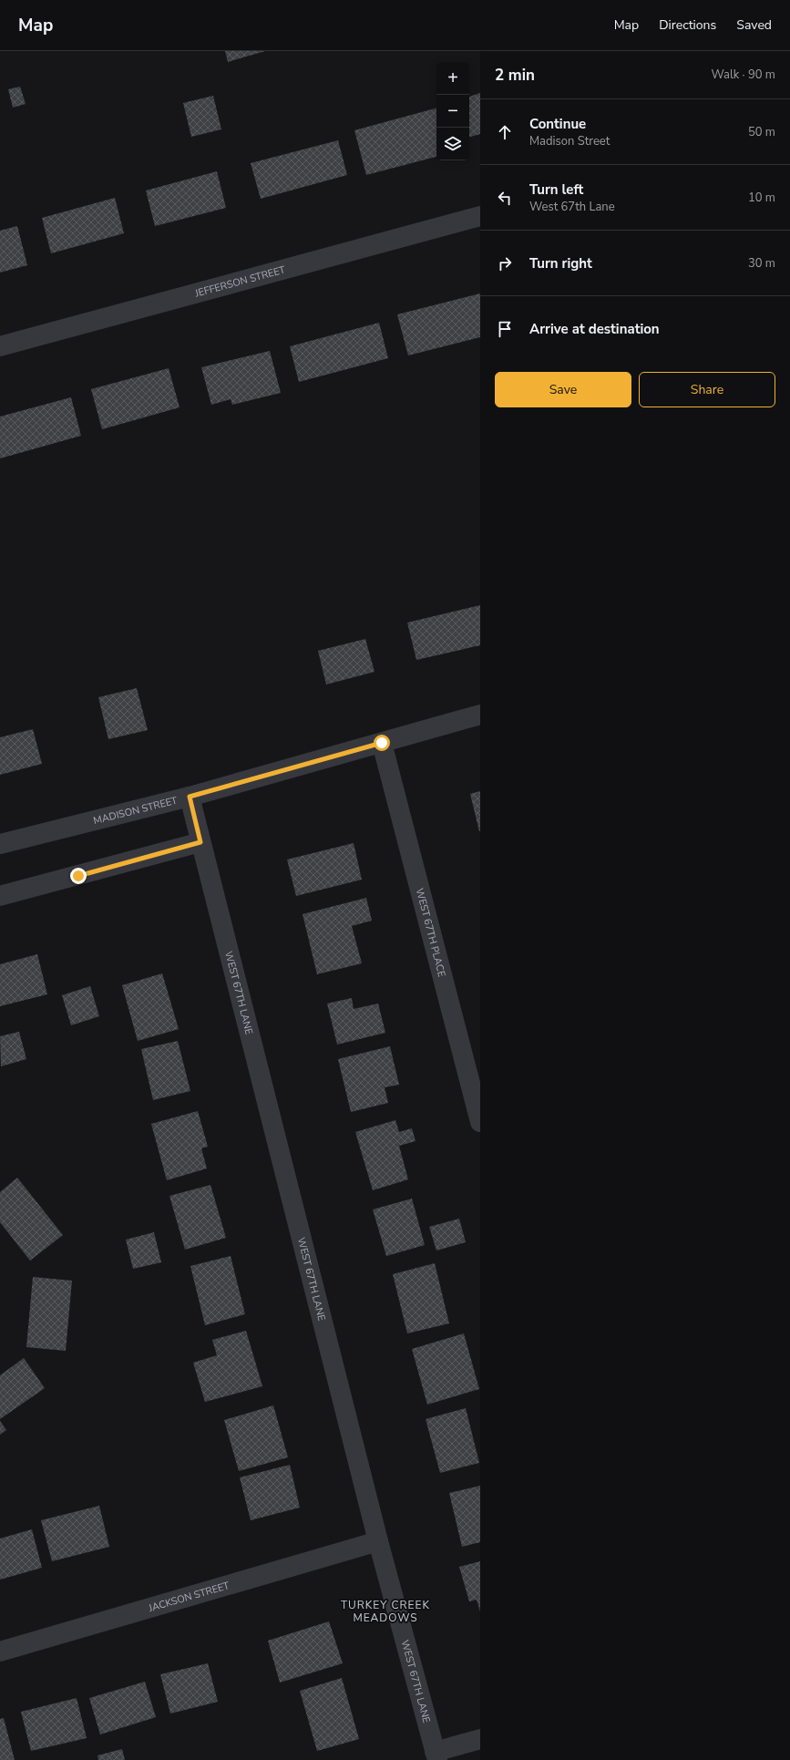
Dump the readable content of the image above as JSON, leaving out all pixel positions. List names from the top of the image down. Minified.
{"streets":{"street":["JEFFERSON STREET","MADISON STREET","WEST 67TH PLACE","WEST 67TH LANE","JACKSON STREET"]},"crossings":[["MADISON STREET","WEST 67TH PLACE"],["MADISON STREET","WEST 67TH LANE"],["WEST 67TH LANE","JACKSON STREET"]],"districts":["TURKEY CREEK MEADOWS"],"page":{"header":"Map","nav":["Map","Directions","Saved"],"heading":["2 min","Walk · 90 m"],"map_buttons":["+","−"],"list":[["Continue","Madison Street","50 m"],["Turn left","West 67th Lane","10 m"],["Turn right","30 m"],"Arrive at destination"],"buttons":["Save","Share"]}}
